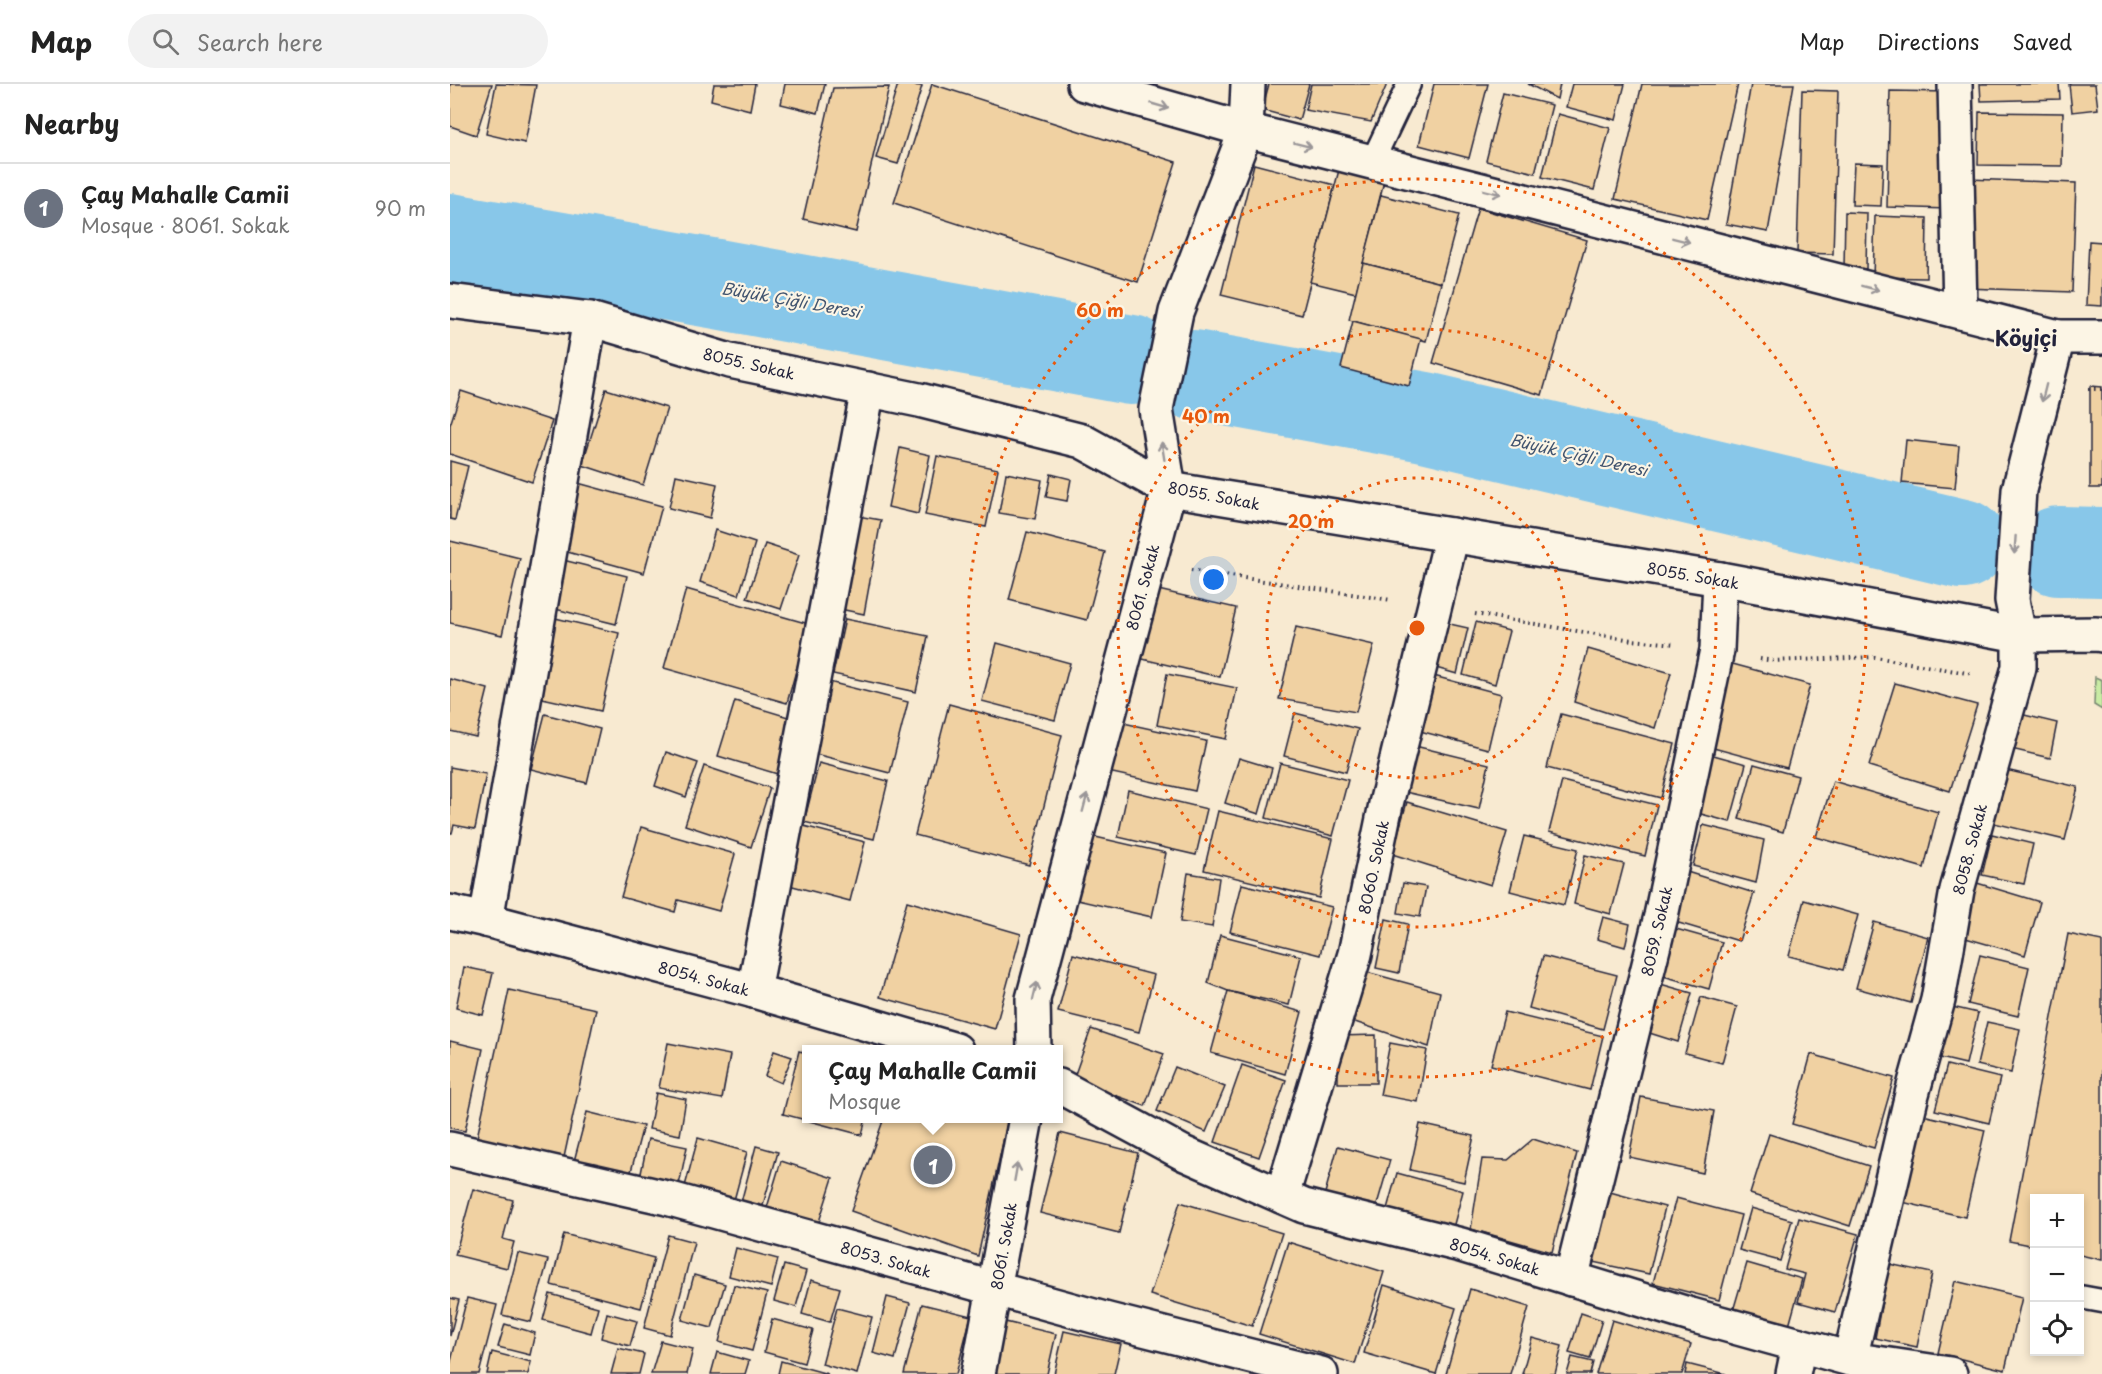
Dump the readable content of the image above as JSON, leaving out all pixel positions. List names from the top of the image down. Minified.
{"streets":{"street":["8055. Sokak","8061. Sokak","8058. Sokak","8060. Sokak","8059. Sokak","8054. Sokak","8053. Sokak"]},"crossings":[["8055. Sokak","8061. Sokak"],["8055. Sokak","8058. Sokak"],["8055. Sokak","8060. Sokak"],["8055. Sokak","8059. Sokak"],["8061. Sokak","8053. Sokak"],["8058. Sokak","8054. Sokak"],["8060. Sokak","8054. Sokak"],["8059. Sokak","8054. Sokak"]],"districts":["Köyiçi"],"water":["Büyük Çiğli Deresi"],"page":{"header":"Map","search":"Search here","nav":["Map","Directions","Saved"],"heading":"Nearby","list":[{"mark":"1","name":"Çay Mahalle Camii","note":"Mosque · 8061. Sokak","value":"90 m"}],"popup":["Çay Mahalle Camii","Mosque"],"pins":"1","map_buttons":["+","−"]},"rings":["60 m","40 m","20 m"]}
